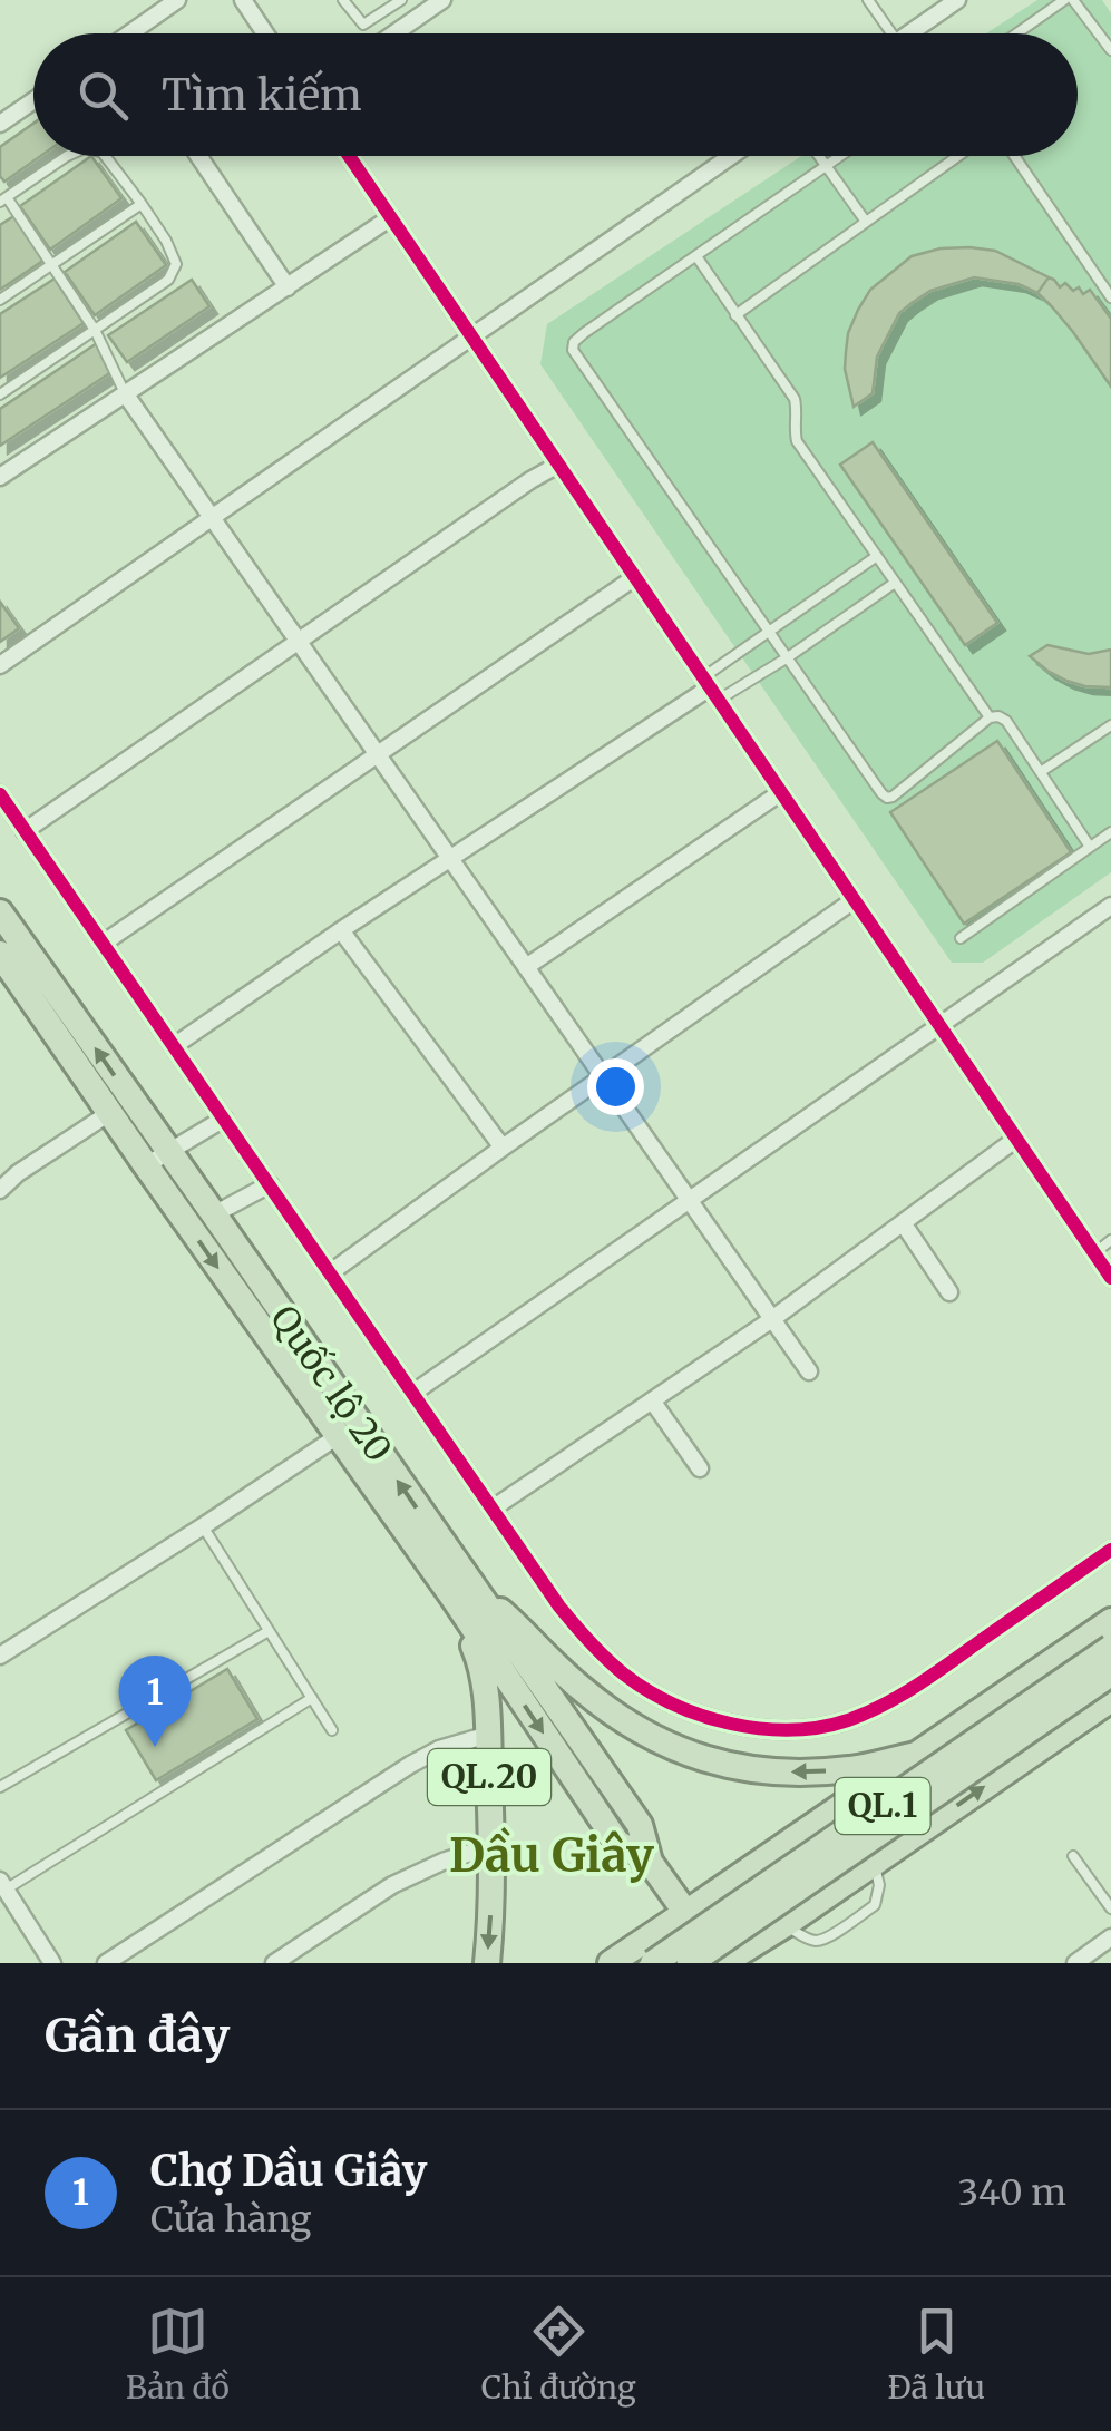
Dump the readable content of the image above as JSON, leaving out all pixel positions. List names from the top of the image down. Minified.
{"streets":{"highway":["Quốc lộ 20","QL.20","QL.1"]},"crossings":[["Quốc lộ 20","QL.20"],["Quốc lộ 20","QL.1"],["QL.20","QL.1"]],"districts":["Dầu Giây"],"page":{"search":"Tìm kiếm","pins":"1","heading":"Gần đây","list":[{"mark":"1","name":"Chợ Dầu Giây","note":"Cửa hàng","value":"340 m"}],"nav":["Bản đồ","Chỉ đường","Đã lưu"]}}
